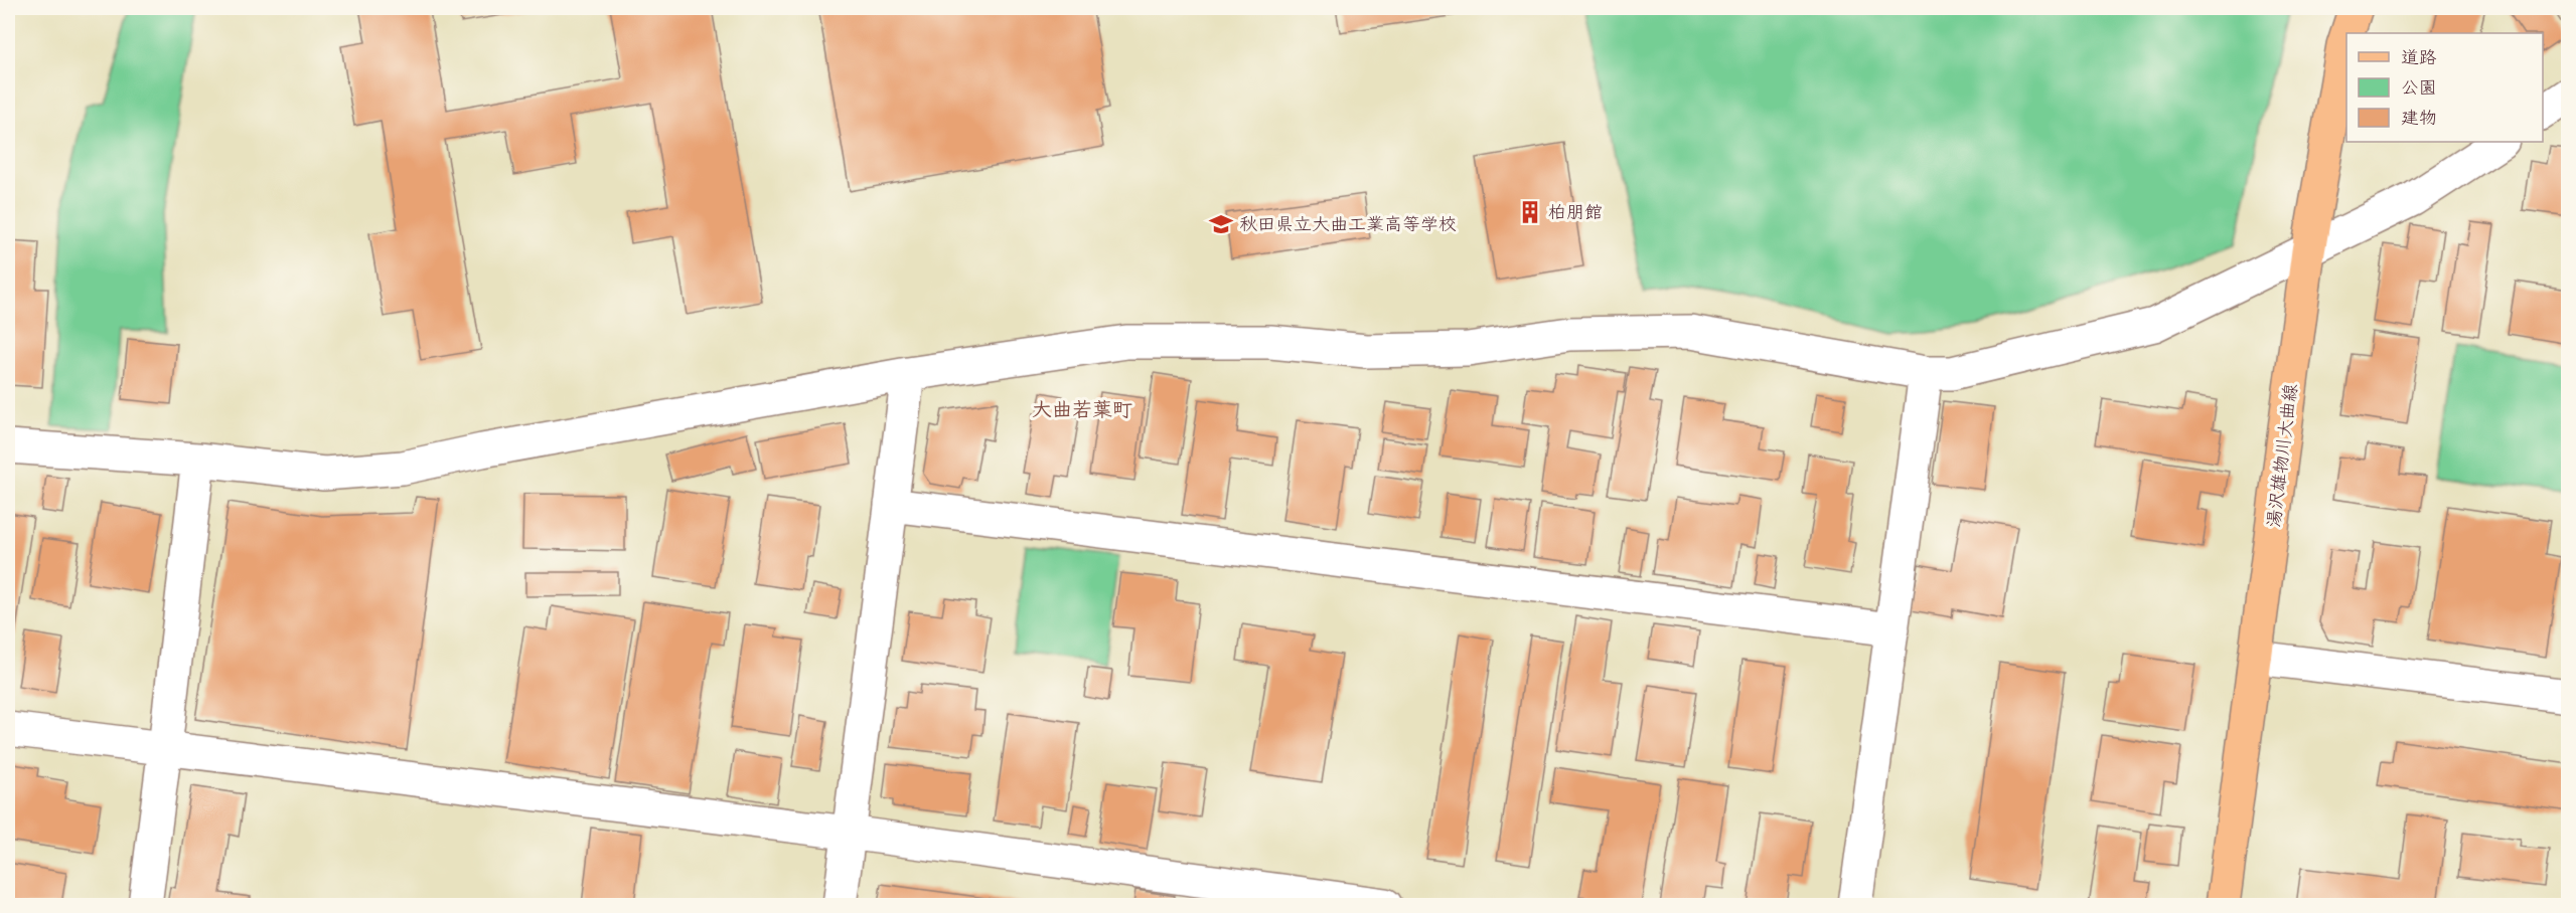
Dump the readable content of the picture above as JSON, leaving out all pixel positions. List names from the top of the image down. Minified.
{"streets":{"main road":["湯沢雄物川大曲線"]},"districts":["大曲若葉町"],"places":{"building":["柏朋館"],"school or university":["秋田県立大曲工業高等学校"]},"legend":["道路","公園","建物"]}
